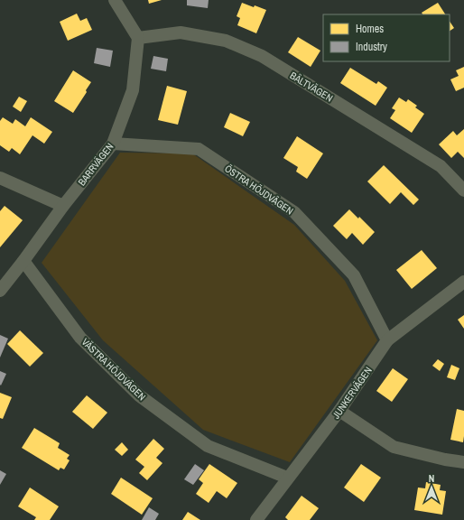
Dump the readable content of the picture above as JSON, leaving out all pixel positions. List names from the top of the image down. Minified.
{"streets":{"street":["BÄLTVÄGEN","BARRVÄGEN","ÖSTRA HÖJDVÄGEN","VÄSTRA HÖJDVÄGEN","JUNKERVÄGEN"]},"crossings":[["BÄLTVÄGEN","BARRVÄGEN"],["BARRVÄGEN","ÖSTRA HÖJDVÄGEN"],["BARRVÄGEN","VÄSTRA HÖJDVÄGEN"],["ÖSTRA HÖJDVÄGEN","JUNKERVÄGEN"],["VÄSTRA HÖJDVÄGEN","JUNKERVÄGEN"]],"legend":["Homes","Industry"],"north":"top"}
